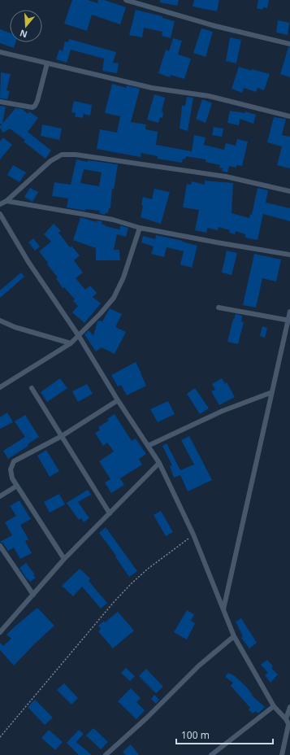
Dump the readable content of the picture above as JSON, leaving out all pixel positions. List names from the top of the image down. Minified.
{"scale_bar":"100 m","north":"bottom"}
